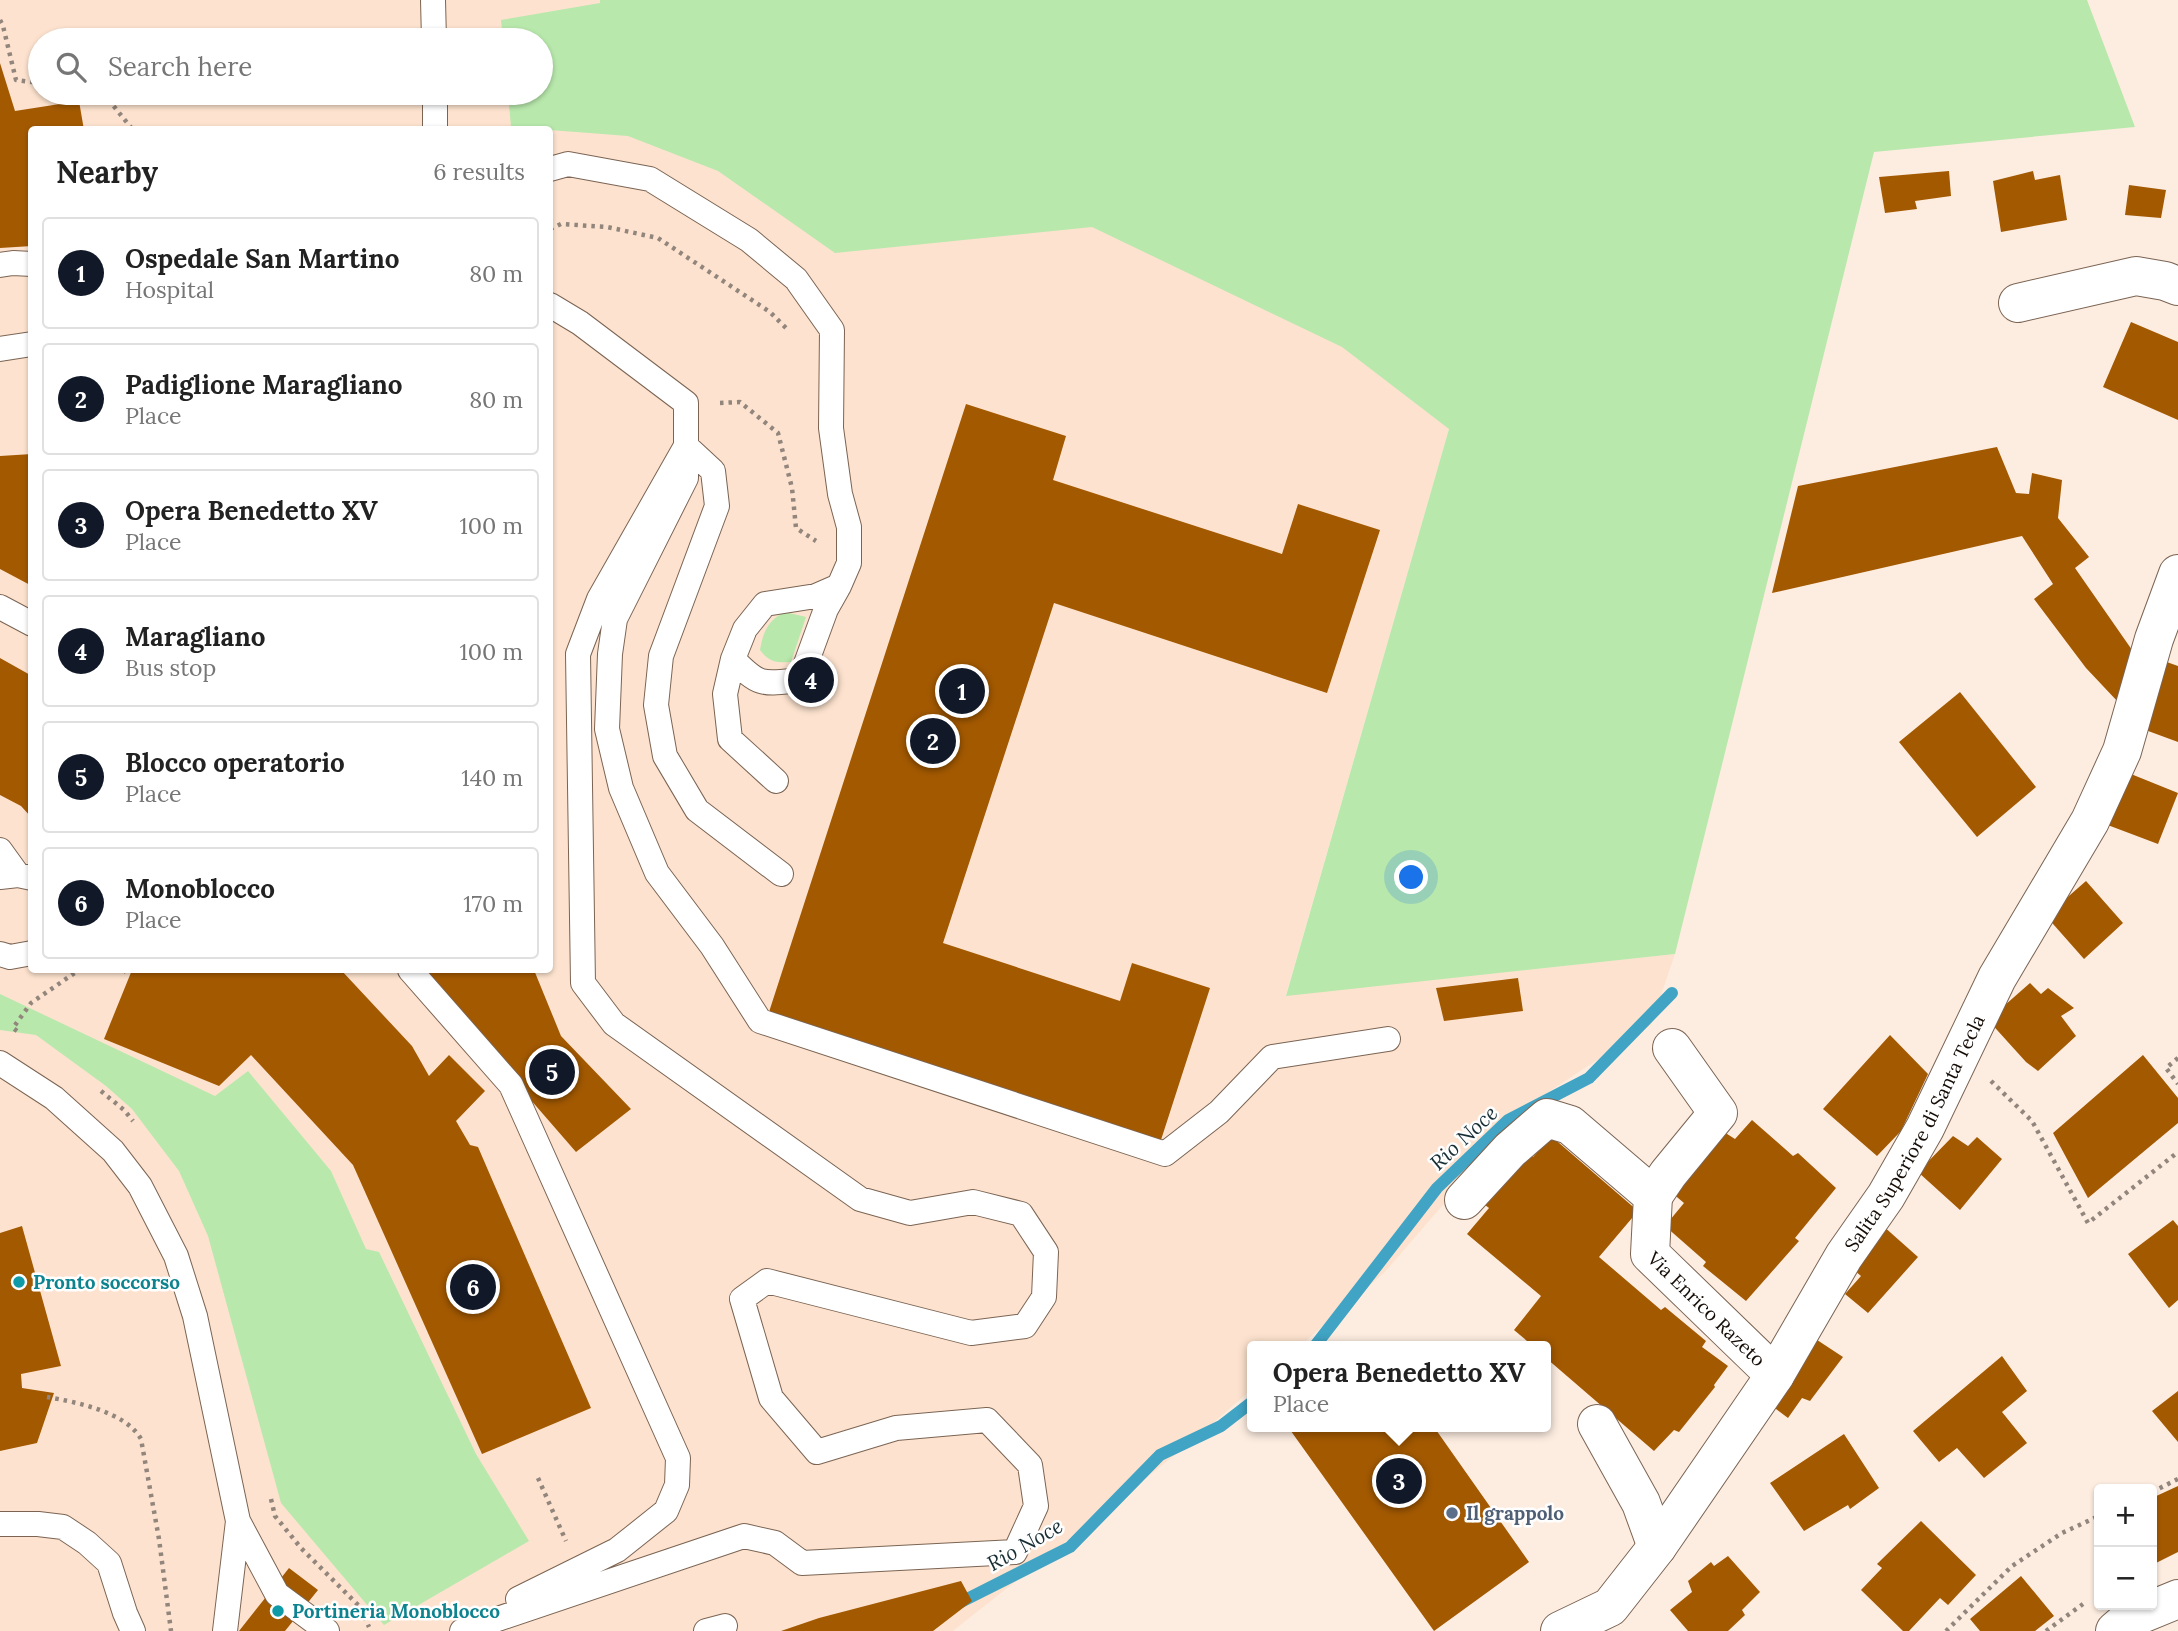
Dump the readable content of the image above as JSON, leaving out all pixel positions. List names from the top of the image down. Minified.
{"streets":{"street":["Salita Superiore di Santa Tecla","Via Enrico Razeto"]},"crossings":[["Salita Superiore di Santa Tecla","Via Enrico Razeto"]],"water":["Rio Noce"],"places":["Pronto soccorso","Il grappolo","Portineria Monoblocco"],"page":{"search":"Search here","heading":["Nearby","6 results"],"list":[{"mark":"1","name":"Ospedale San Martino","note":"Hospital","value":"80 m"},{"mark":"2","name":"Padiglione Maragliano","note":"Place","value":"80 m"},{"mark":"3","name":"Opera Benedetto XV","note":"Place","value":"100 m"},{"mark":"4","name":"Maragliano","note":"Bus stop","value":"100 m"},{"mark":"5","name":"Blocco operatorio","note":"Place","value":"140 m"},{"mark":"6","name":"Monoblocco","note":"Place","value":"170 m"}],"pins":["4","1","2","5","6","3"],"popup":["Opera Benedetto XV","Place"],"map_buttons":["+","−"]}}
